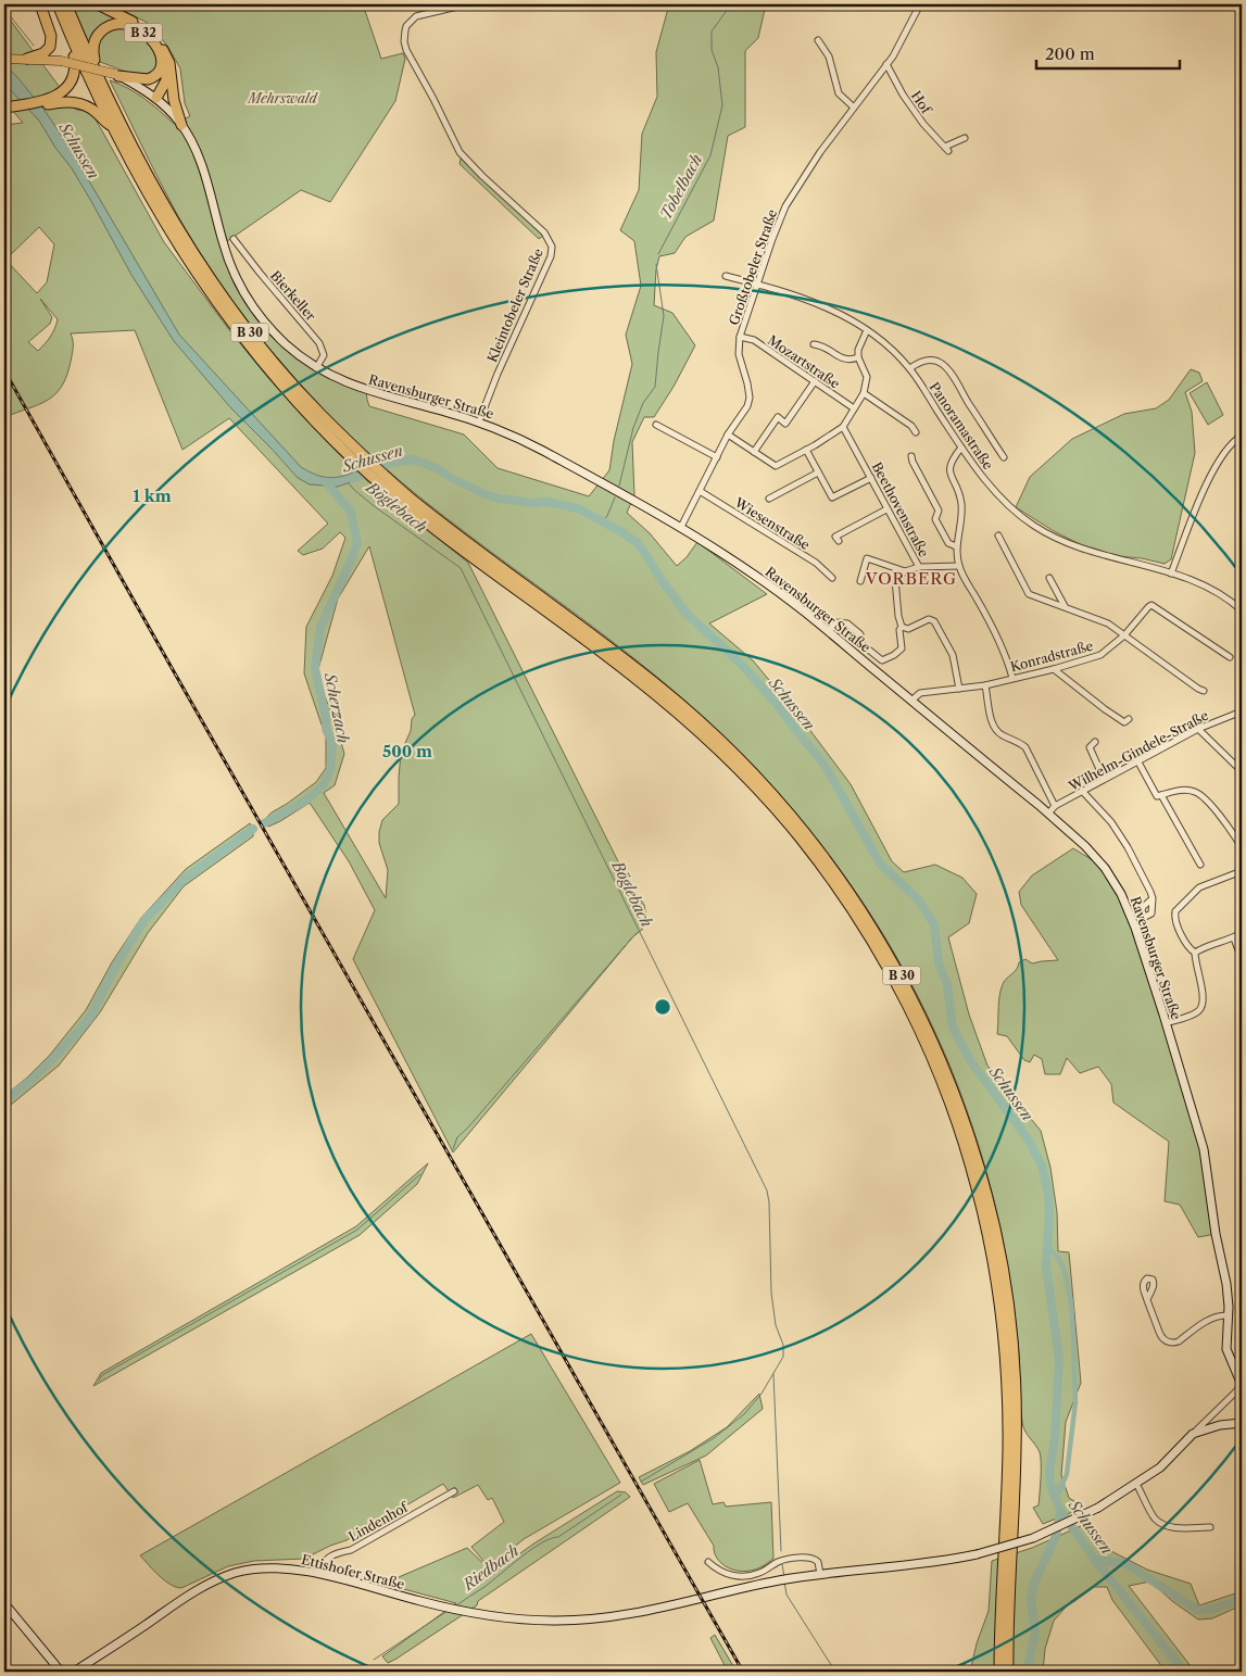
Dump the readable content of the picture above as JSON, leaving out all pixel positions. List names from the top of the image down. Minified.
{"streets":{"highway":["B 32","B 30"],"main road":["Ravensburger Straße","Ettishofer Straße"],"street":["Hof","Großtobeler Straße","Bierkeller","Kleintobeler Straße","Mozartstraße","Panoramastraße","Beethovenstraße","Wiesenstraße","Konradstraße","Wilhelm-Gindele-Straße","Lindenhof"]},"crossings":[["B 32","B 30"],["B 32","Ravensburger Straße"],["Hof","Großtobeler Straße"],["Großtobeler Straße","Mozartstraße"],["Großtobeler Straße","Ravensburger Straße"],["Großtobeler Straße","Panoramastraße"],["Großtobeler Straße","Wiesenstraße"],["Bierkeller","Ravensburger Straße"],["Kleintobeler Straße","Ravensburger Straße"],["Ravensburger Straße","Konradstraße"],["Ravensburger Straße","Wilhelm-Gindele-Straße"],["Lindenhof","Ettishofer Straße"]],"districts":["VORBERG"],"water":["Schussen","Tobelbach","Böglebach","Scherzach","Riedbach"],"parks":["Mehrswald"],"scale_bar":"200 m","rings":["1 km","500 m"]}
